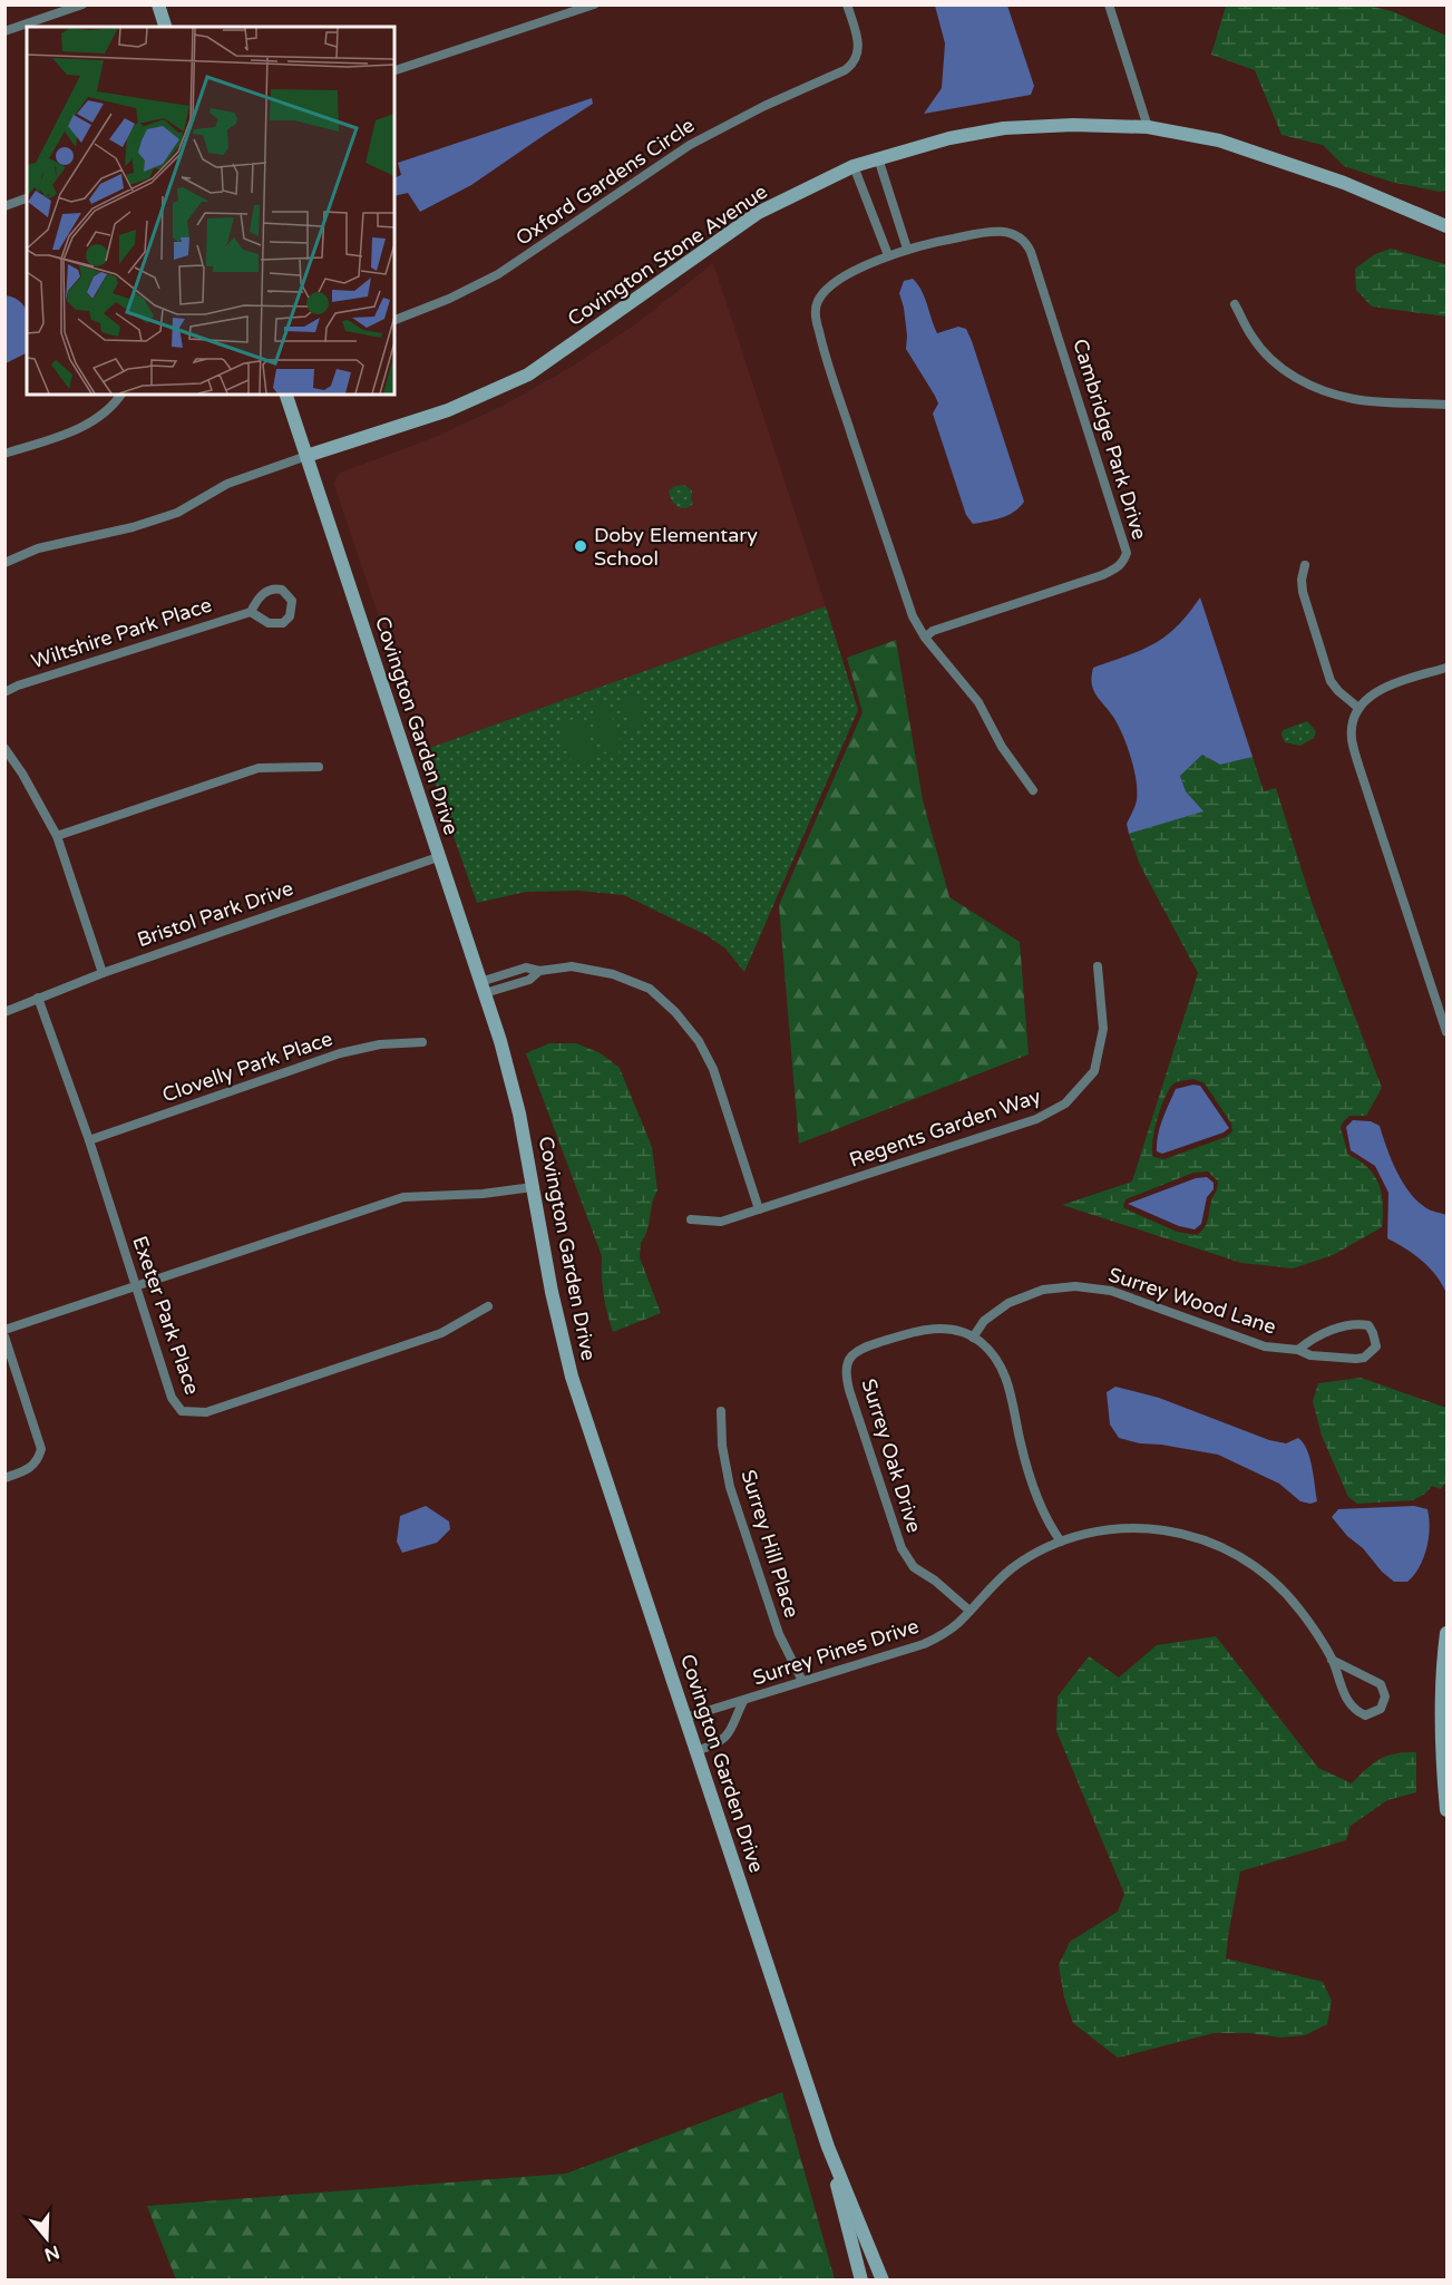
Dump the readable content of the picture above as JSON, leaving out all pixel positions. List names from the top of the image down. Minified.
{"streets":{"street":["Oxford Gardens Circle","Covington Stone Avenue","Cambridge Park Drive","Wiltshire Park Place","Covington Garden Drive","Bristol Park Drive","Clovelly Park Place","Regents Garden Way","Surrey Wood Lane","Exeter Park Place","Surrey Oak Drive","Surrey Hill Place","Surrey Pines Drive"]},"crossings":[["Covington Stone Avenue","Covington Garden Drive"],["Covington Garden Drive","Bristol Park Drive"],["Covington Garden Drive","Surrey Pines Drive"],["Bristol Park Drive","Exeter Park Place"],["Clovelly Park Place","Exeter Park Place"],["Surrey Wood Lane","Surrey Oak Drive"],["Surrey Oak Drive","Surrey Pines Drive"],["Surrey Hill Place","Surrey Pines Drive"]],"places":["Doby Elementary School"],"north":"bottom"}
